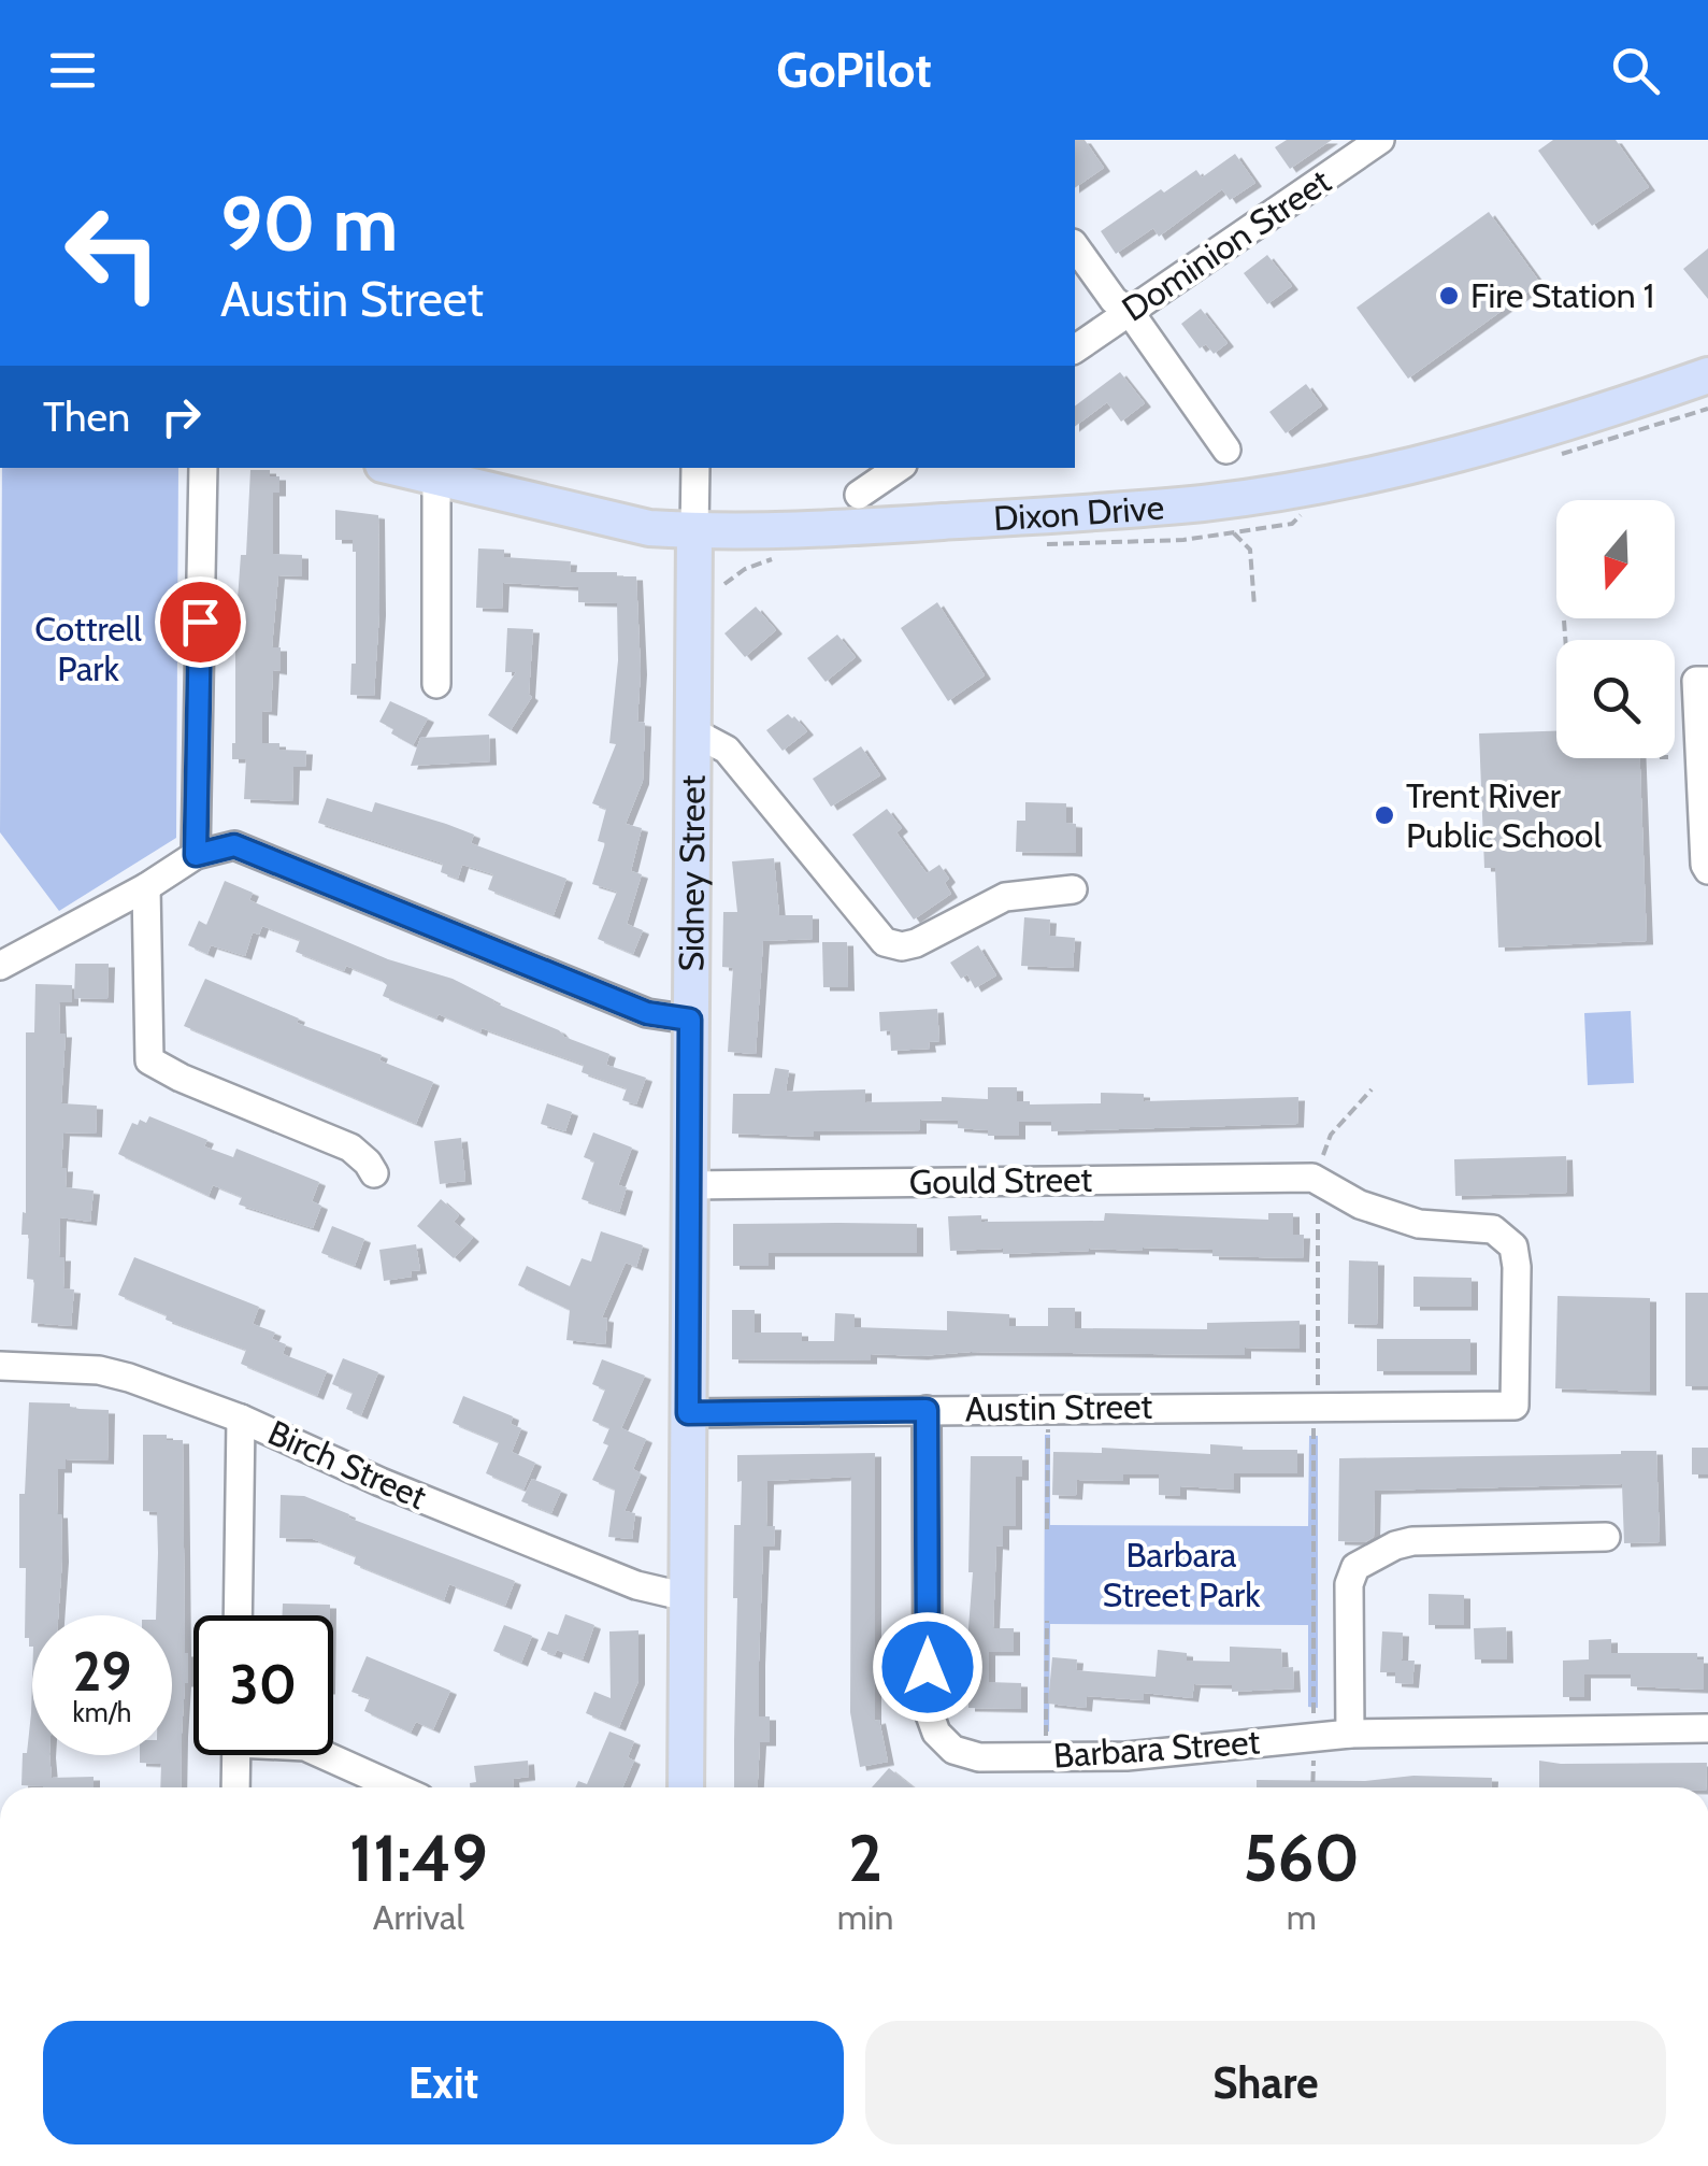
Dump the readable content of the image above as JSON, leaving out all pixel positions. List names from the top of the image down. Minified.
{"streets":{"main road":["Dixon Drive","Sidney Street"],"street":["Dominion Street","Gould Street","Austin Street","Birch Street","Barbara Street"]},"crossings":[["Dixon Drive","Sidney Street"],["Sidney Street","Gould Street"],["Sidney Street","Austin Street"],["Sidney Street","Birch Street"],["Gould Street","Austin Street"],["Austin Street","Barbara Street"]],"parks":["Cottrell Park","Barbara Street Park"],"places":["Fire Station 1","Trent River Public School"],"north":"bottom","page":{"header":"GoPilot","turn":["90 m","Austin Street"],"then":"Then","speed":"29 km/h","limit":"30","eta":["11:49","Arrival","2","min","560","m"],"buttons":["Exit","Share"]}}
